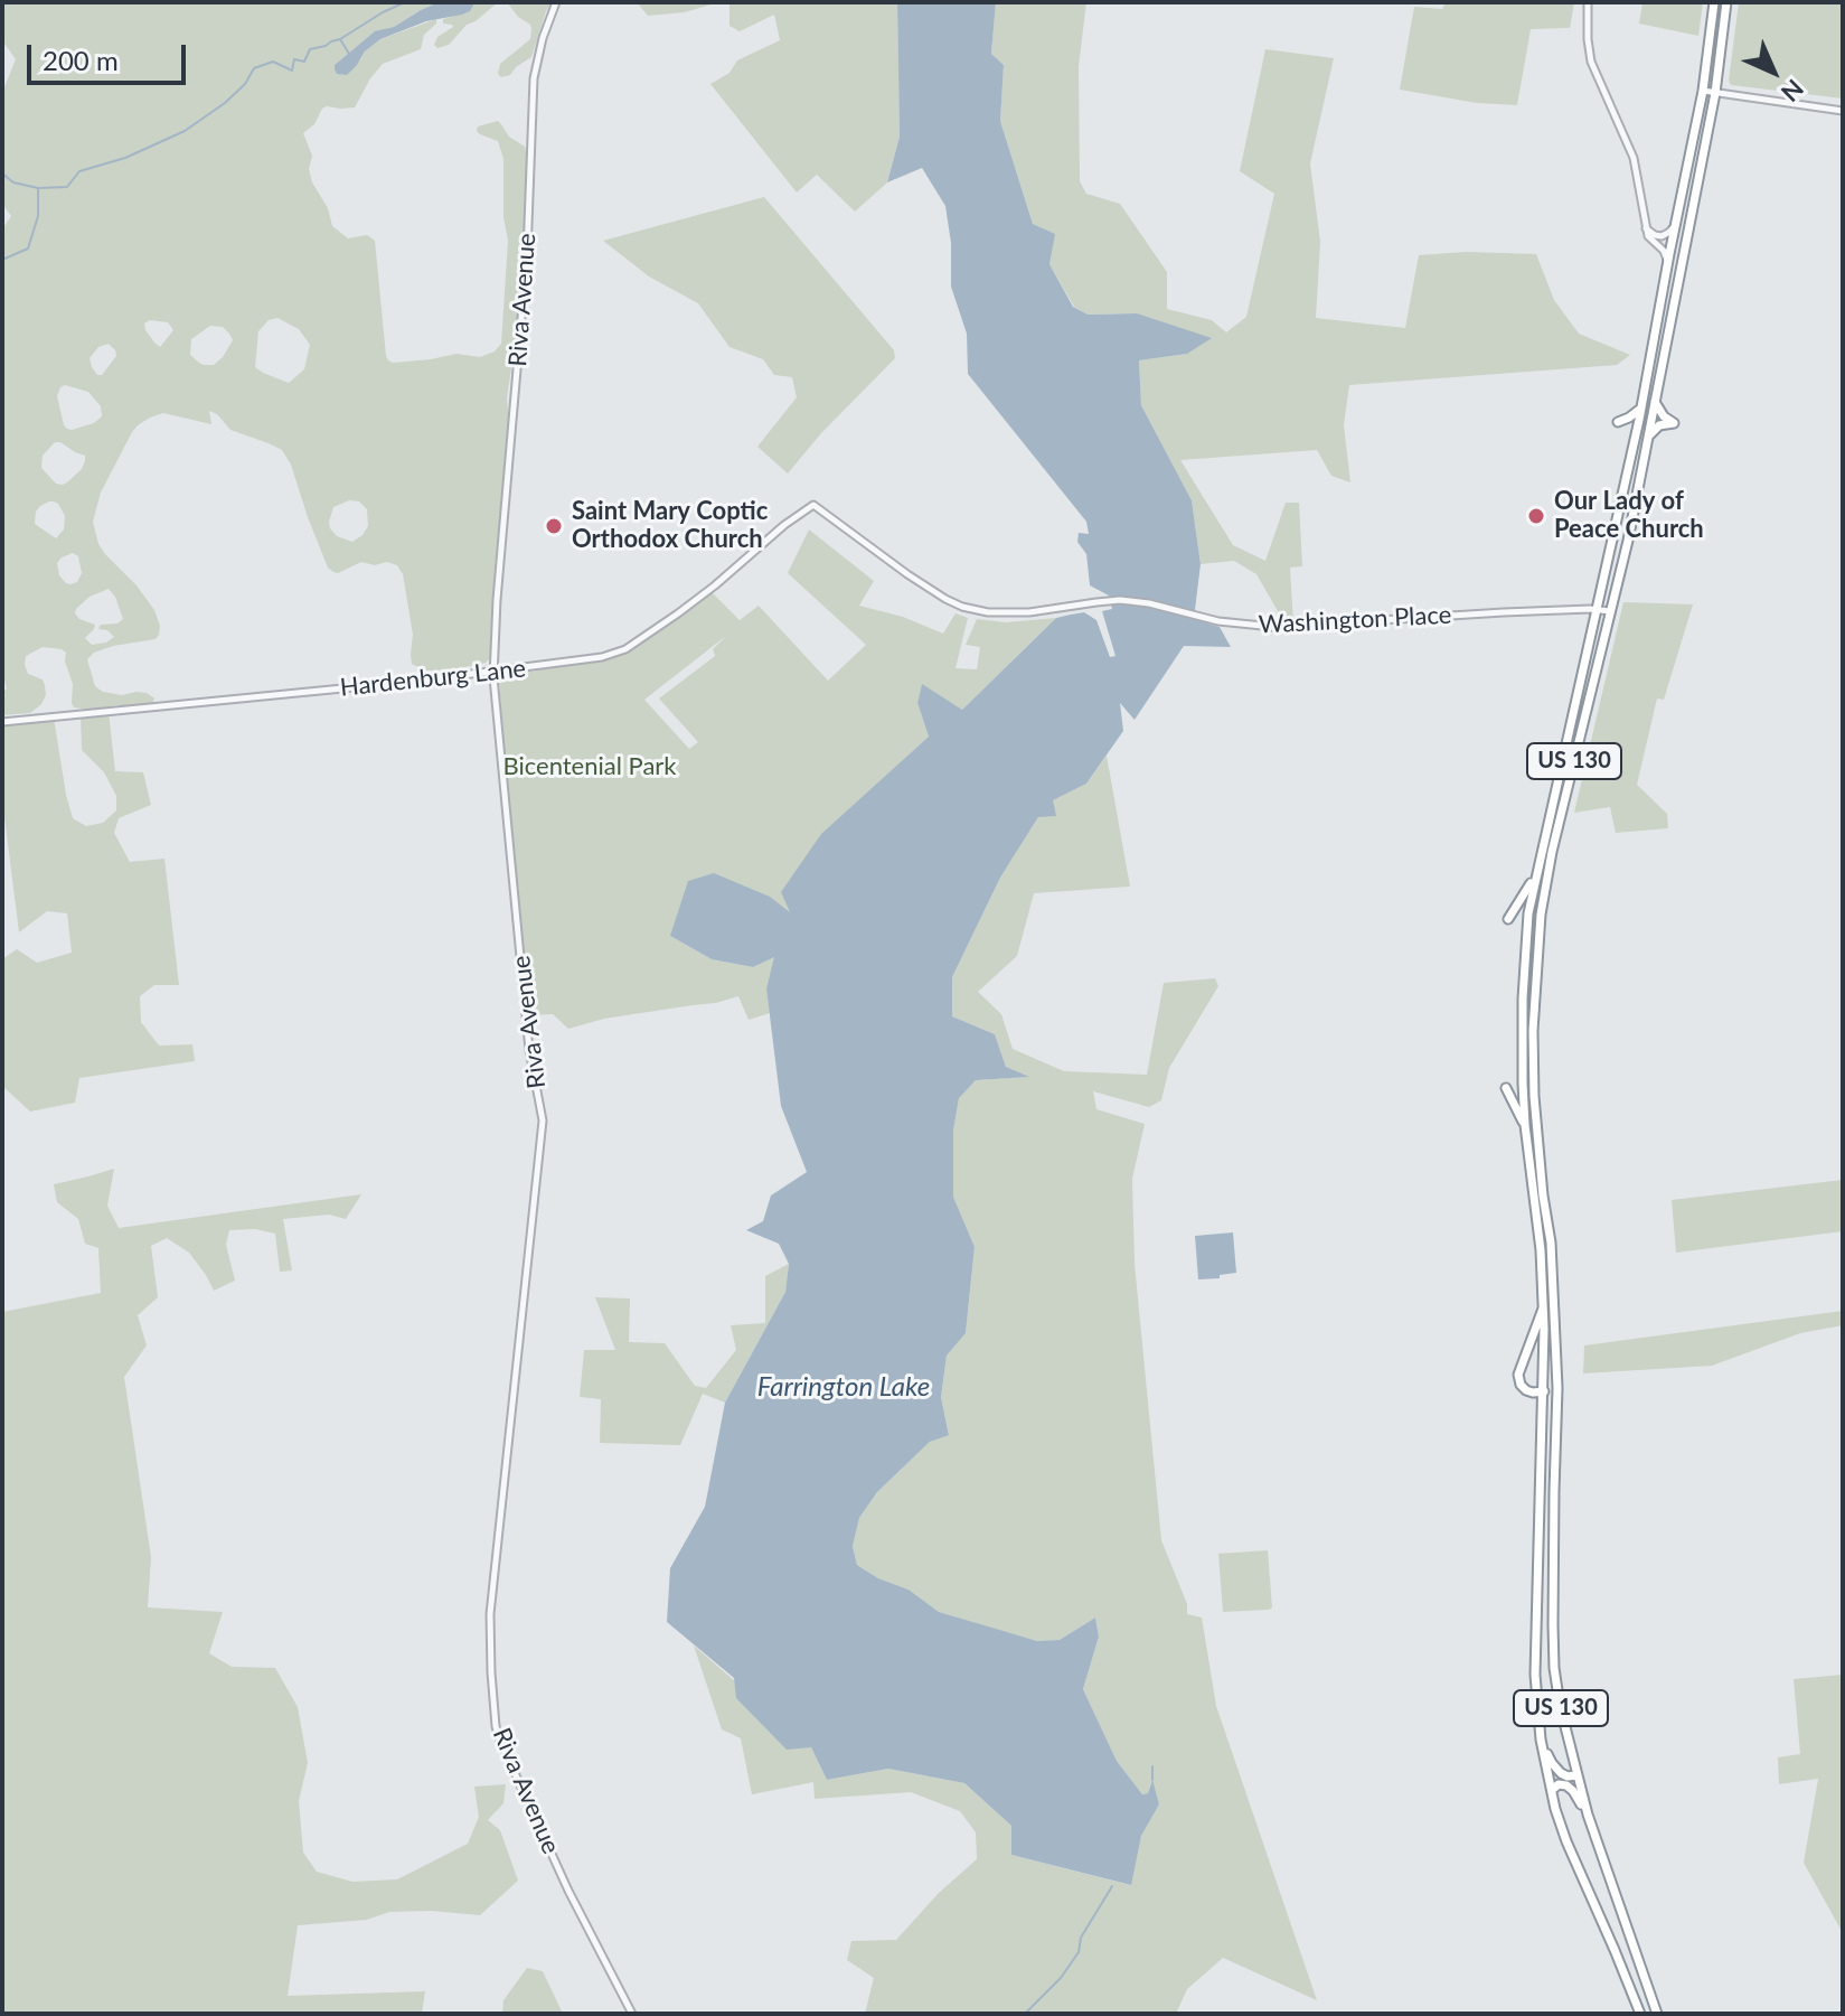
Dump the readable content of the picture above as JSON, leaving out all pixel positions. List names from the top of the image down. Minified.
{"streets":{"highway":["US 130"],"street":["Riva Avenue","Washington Place","Hardenburg Lane"]},"crossings":[["Riva Avenue","Hardenburg Lane"],["Washington Place","Hardenburg Lane"],["Washington Place","US 130"]],"water":["Farrington Lake"],"parks":["Bicentenial Park"],"places":["Our Lady of Peace Church","Saint Mary Coptic Orthodox Church"],"scale_bar":"200 m","north":"bottom right"}
